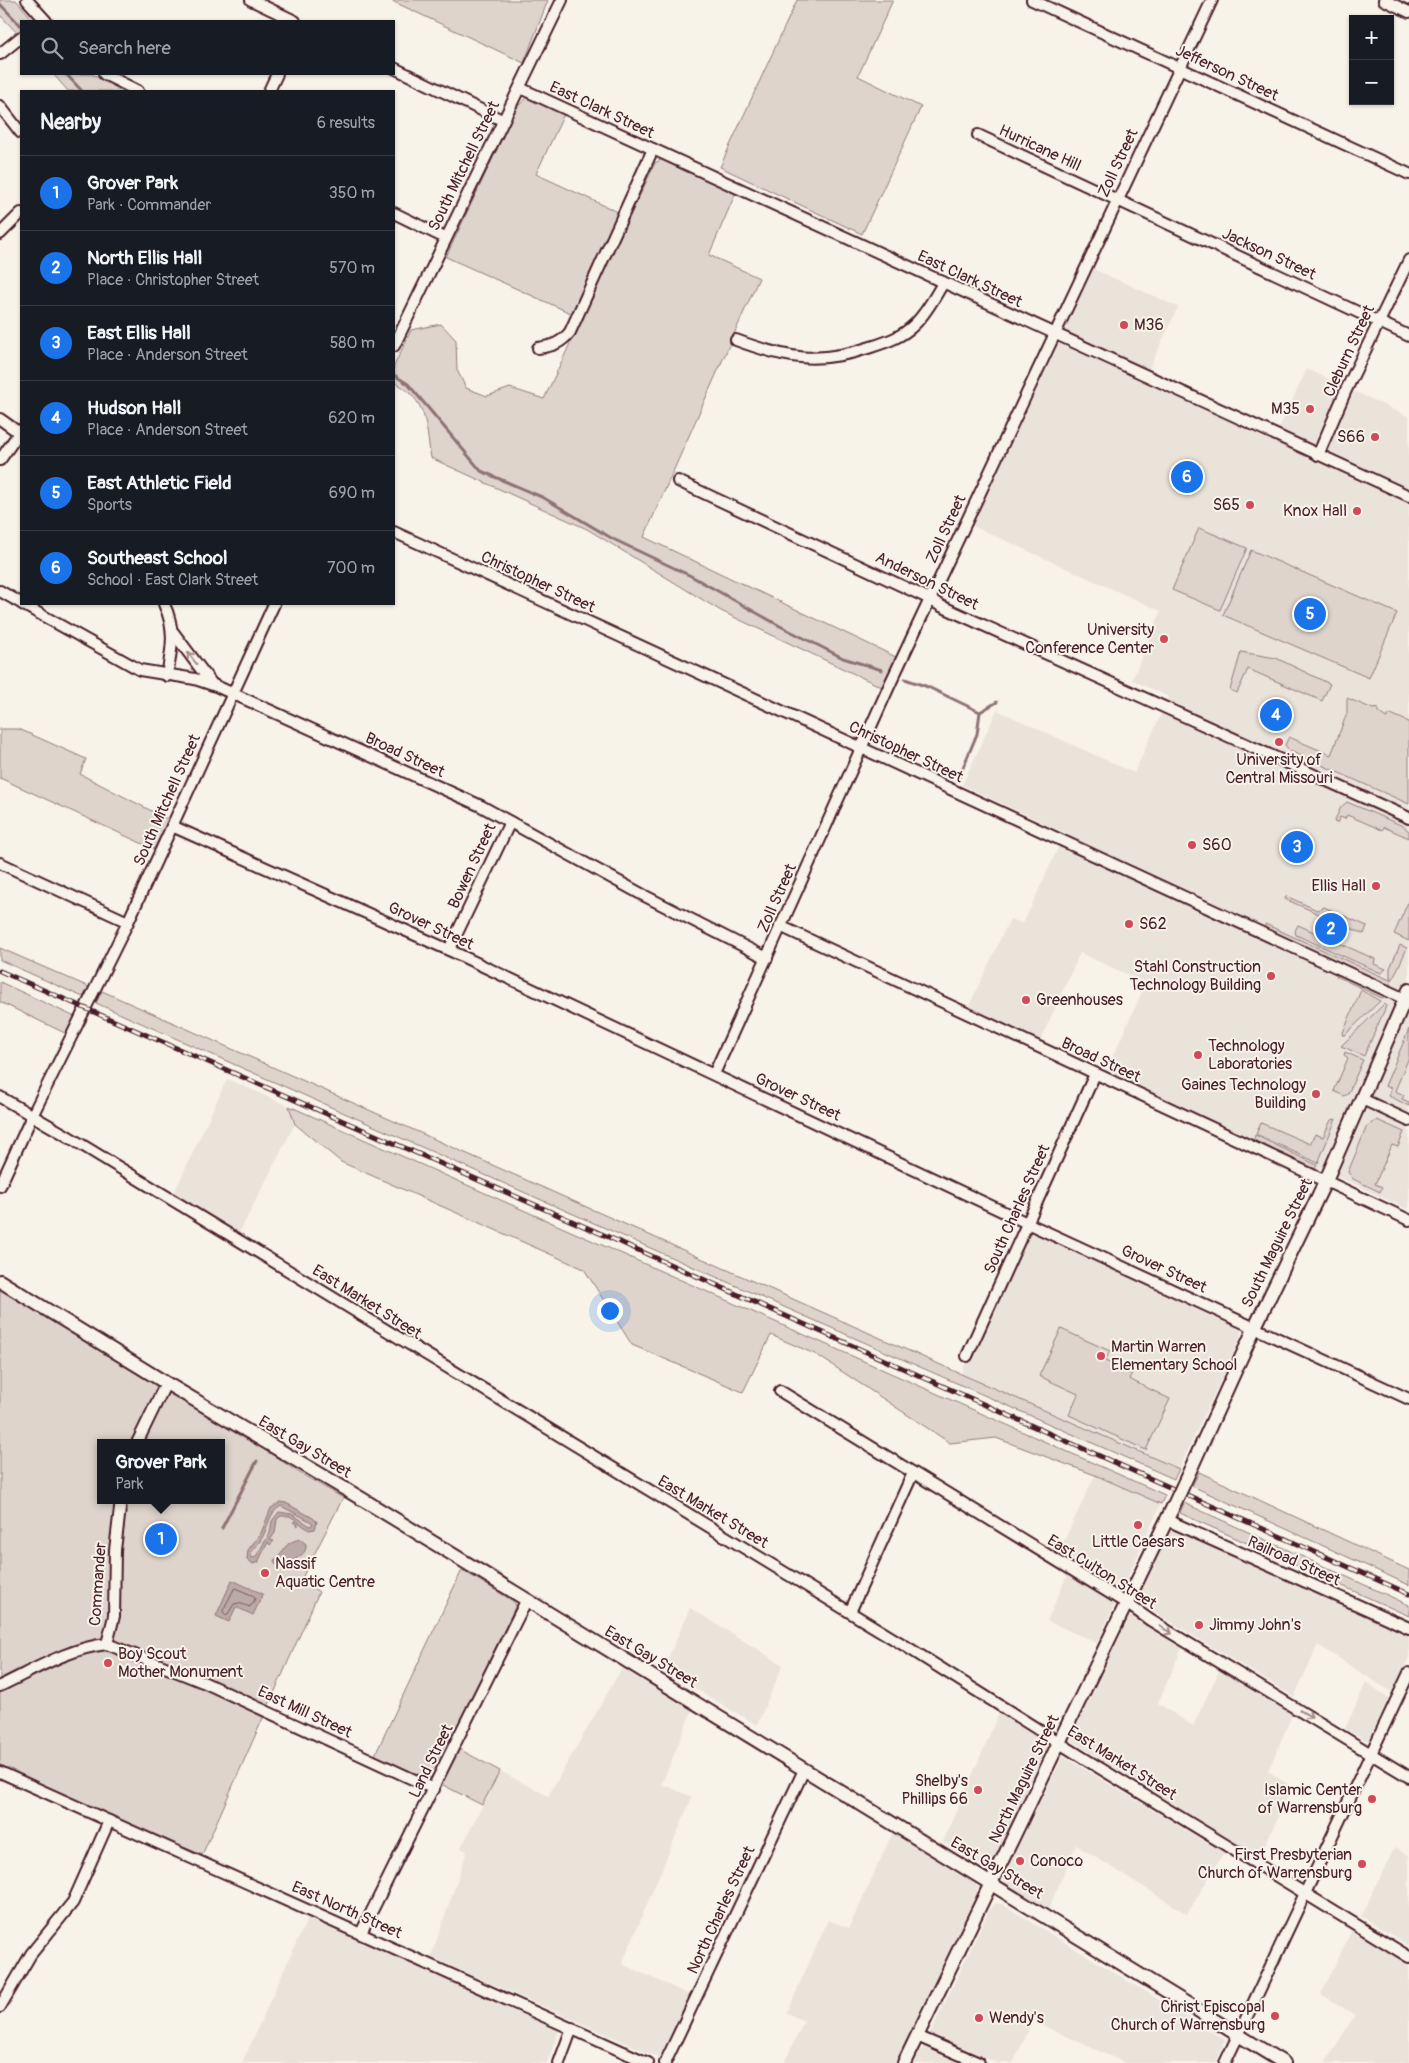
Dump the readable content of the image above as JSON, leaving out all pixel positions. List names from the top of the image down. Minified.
{"streets":{"main road":["South Maguire Street","East Gay Street","North Maguire Street"],"street":["Jefferson Street","East Clark Street","Hurricane Hill","Zoll Street","South Mitchell Street","Jackson Street","Cleburn Street","Anderson Street","Christopher Street","Broad Street","Bowen Street","Grover Street","South Charles Street","East Market Street","Railroad Street","East Culton Street","Commander","East Mill Street","Land Street","East North Street","North Charles Street"]},"crossings":[["Jefferson Street","Zoll Street"],["East Clark Street","Zoll Street"],["East Clark Street","South Mitchell Street"],["East Clark Street","Cleburn Street"],["Hurricane Hill","Zoll Street"],["Hurricane Hill","Jackson Street"],["Zoll Street","Jackson Street"],["Zoll Street","Anderson Street"],["Zoll Street","Christopher Street"],["Zoll Street","Broad Street"],["Zoll Street","Grover Street"],["South Mitchell Street","Broad Street"],["South Mitchell Street","Grover Street"],["South Mitchell Street","East Market Street"],["Jackson Street","Cleburn Street"],["Christopher Street","South Maguire Street"],["Broad Street","Bowen Street"],["Broad Street","South Charles Street"],["Broad Street","South Maguire Street"],["Bowen Street","Grover Street"],["Grover Street","South Charles Street"],["Grover Street","South Maguire Street"],["South Maguire Street","Railroad Street"],["South Maguire Street","North Maguire Street"],["East Market Street","North Maguire Street"],["East Gay Street","Land Street"],["East Gay Street","North Maguire Street"],["East Gay Street","North Charles Street"],["Railroad Street","North Maguire Street"],["East Culton Street","North Maguire Street"],["Commander","East Mill Street"],["East Mill Street","Land Street"],["Land Street","East North Street"]],"one_way":["East Culton Street"],"places":["M36","M35","S66","S65","Knox Hall","University Conference Center","University of Central Missouri","S60","Ellis Hall","S62","Stahl Construction Technology Building","Greenhouses","Technology Laboratories","Gaines Technology Building","Martin Warren Elementary School","Little Caesars","Nassif Aquatic Centre","Jimmy John's","Boy Scout Mother Monument","Shelby's Phillips 66","Islamic Center of Warrensburg","Conoco","First Presbyterian Church of Warrensburg","Christ Episcopal Church of Warrensburg","Wendy's"],"page":{"map_buttons":["+","−"],"search":"Search here","heading":["Nearby","6 results"],"list":[{"mark":"1","name":"Grover Park","note":"Park · Commander","value":"350 m"},{"mark":"2","name":"North Ellis Hall","note":"Place · Christopher Street","value":"570 m"},{"mark":"3","name":"East Ellis Hall","note":"Place · Anderson Street","value":"580 m"},{"mark":"4","name":"Hudson Hall","note":"Place · Anderson Street","value":"620 m"},{"mark":"5","name":"East Athletic Field","note":"Sports","value":"690 m"},{"mark":"6","name":"Southeast School","note":"School · East Clark Street","value":"700 m"}],"pins":["6","5","4","3","2","1"],"popup":["Grover Park","Park"]}}
